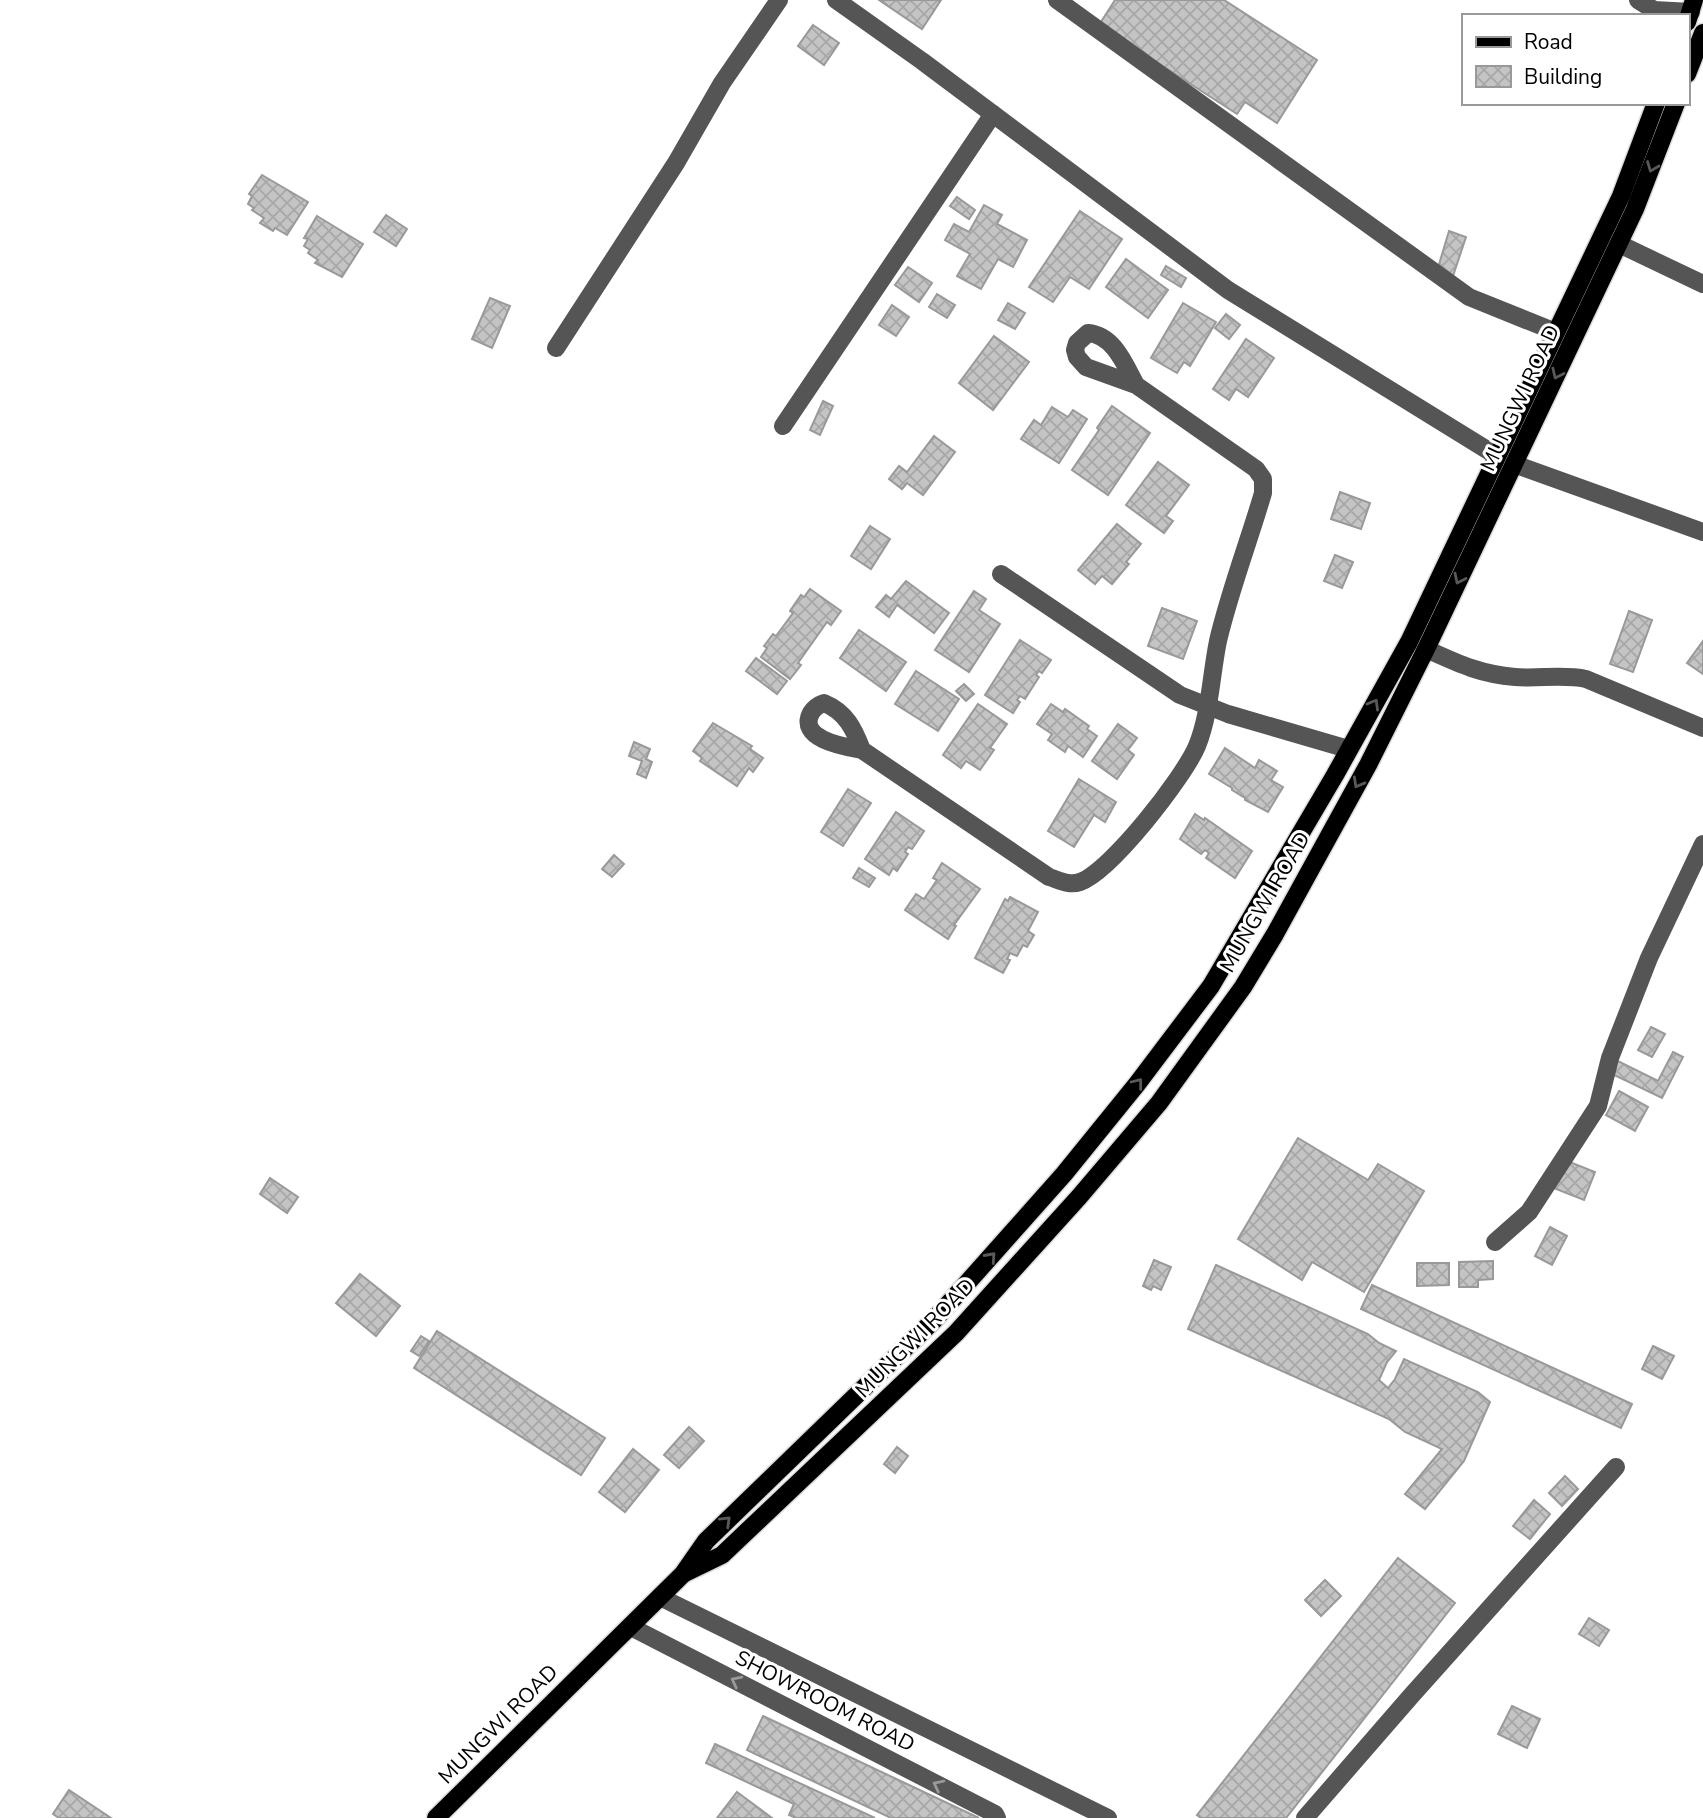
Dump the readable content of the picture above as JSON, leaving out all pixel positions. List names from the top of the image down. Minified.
{"streets":{"main road":["MUNGWI ROAD"],"street":["SHOWROOM ROAD"]},"crossings":[["MUNGWI ROAD","SHOWROOM ROAD"]],"legend":["Road","Building"]}
